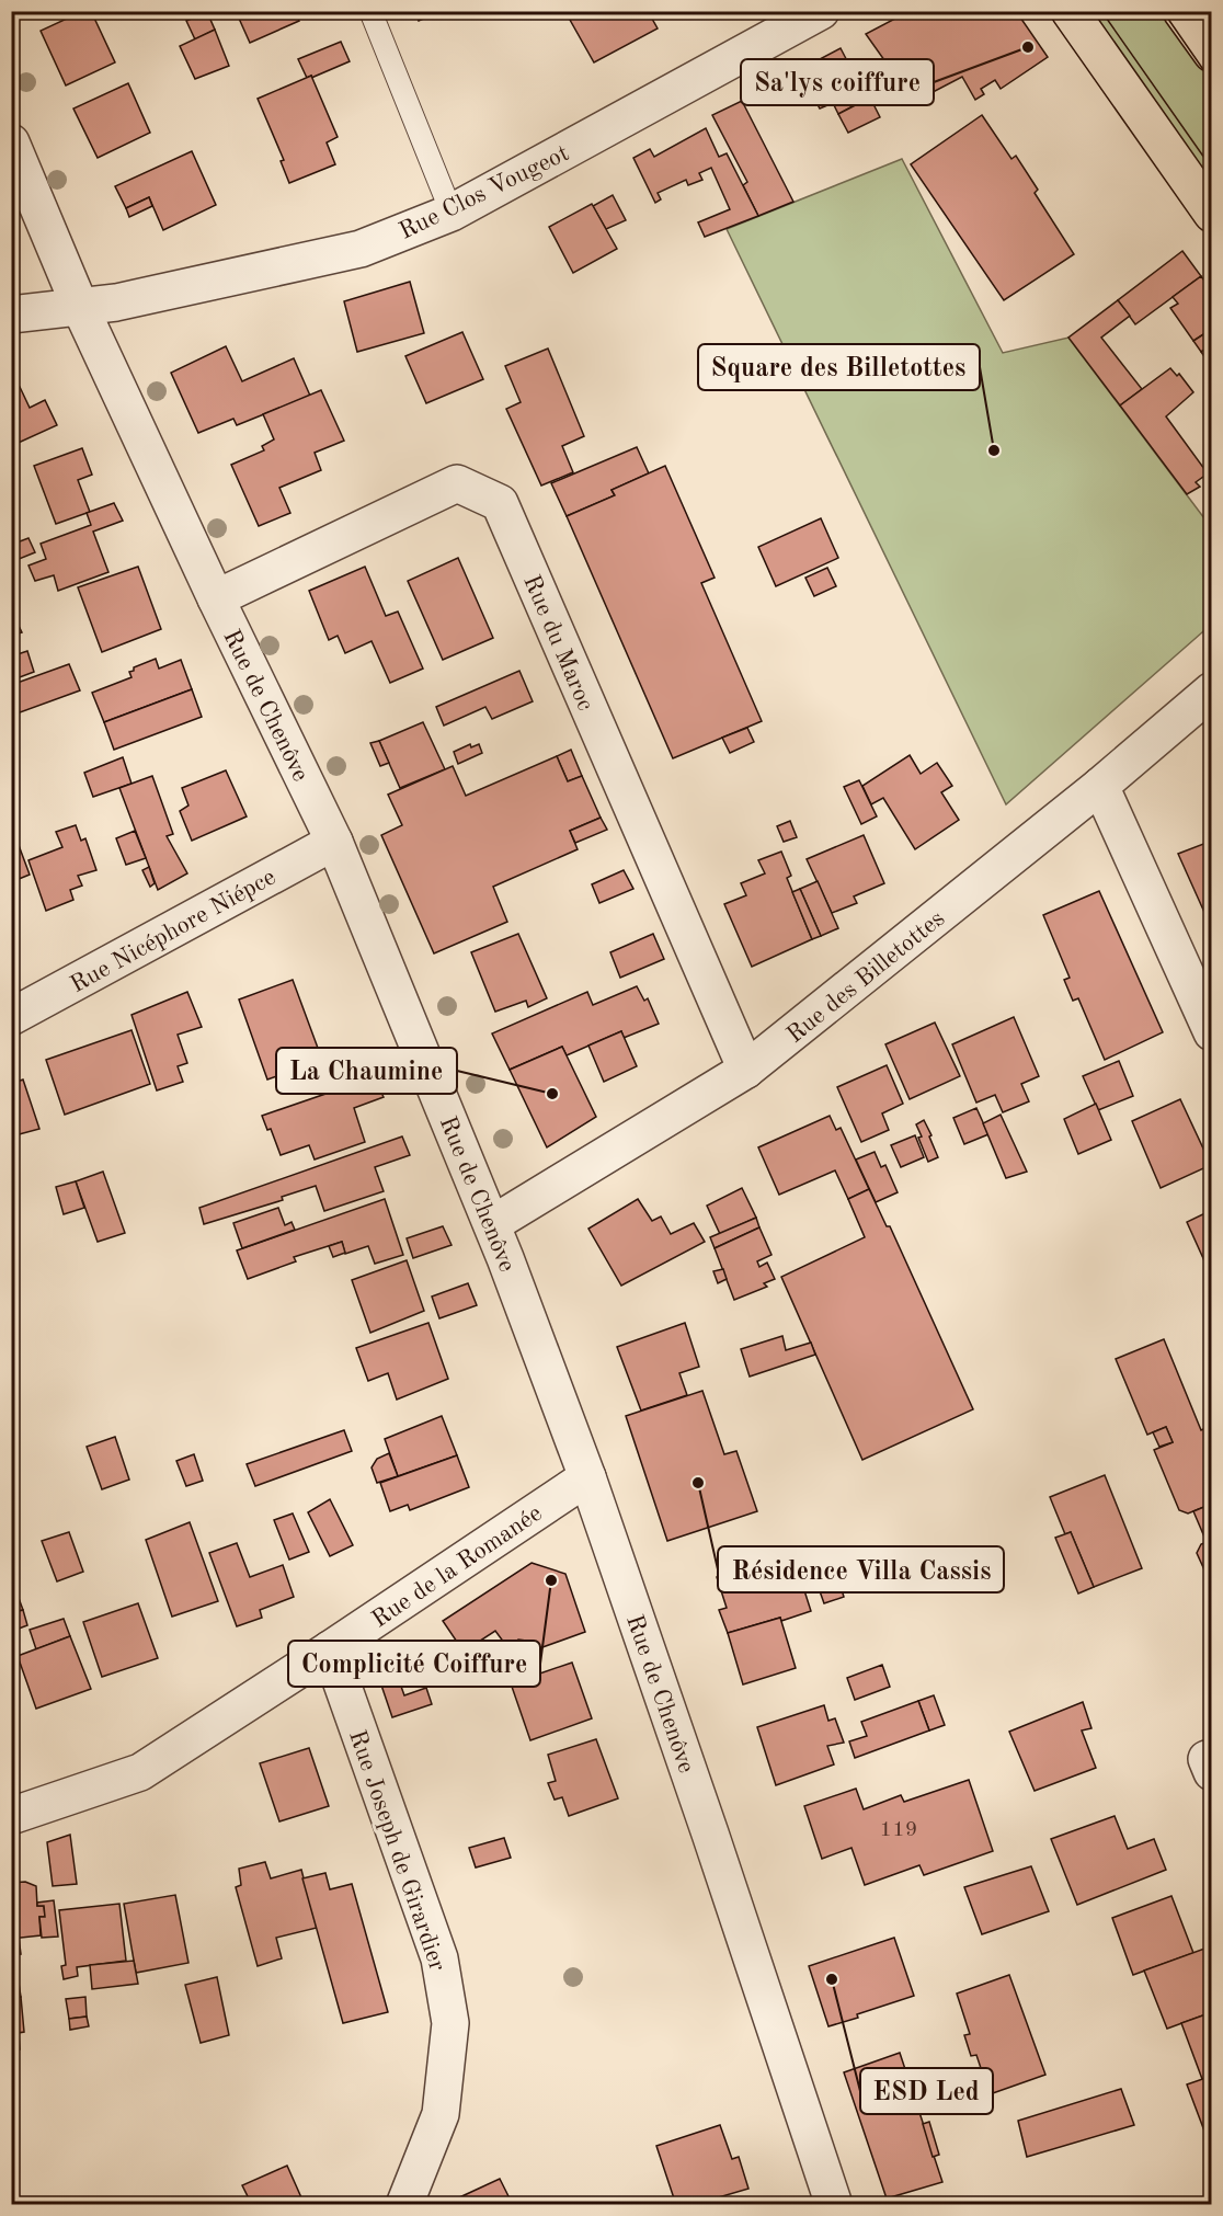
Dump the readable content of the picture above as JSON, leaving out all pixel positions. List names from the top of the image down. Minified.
{"streets":{"street":["Rue Clos Vougeot","Rue du Maroc","Rue de Chenôve","Rue Nicéphore Niépce","Rue des Billetottes","Rue de la Romanée","Rue Joseph de Girardier"]},"crossings":[["Rue Clos Vougeot","Rue de Chenôve"],["Rue du Maroc","Rue de Chenôve"],["Rue du Maroc","Rue des Billetottes"],["Rue de Chenôve","Rue Nicéphore Niépce"],["Rue de Chenôve","Rue des Billetottes"],["Rue de Chenôve","Rue de la Romanée"],["Rue de la Romanée","Rue Joseph de Girardier"]],"places":["Sa'lys coiffure","Square des Billetottes","La Chaumine","Résidence Villa Cassis","Complicité Coiffure","ESD Led"],"house_numbers":["119"]}
